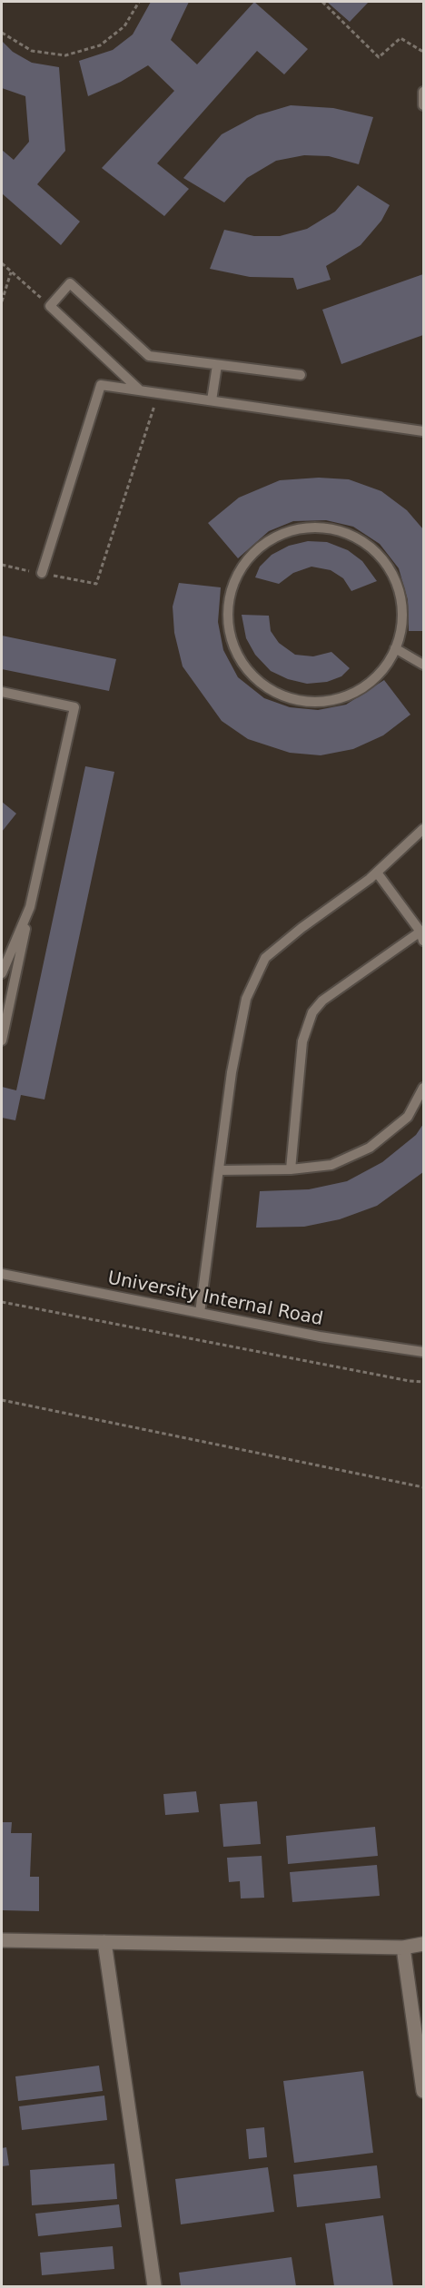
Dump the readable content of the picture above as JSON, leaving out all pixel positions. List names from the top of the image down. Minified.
{"streets":{"lane":["University Internal Road"]}}
